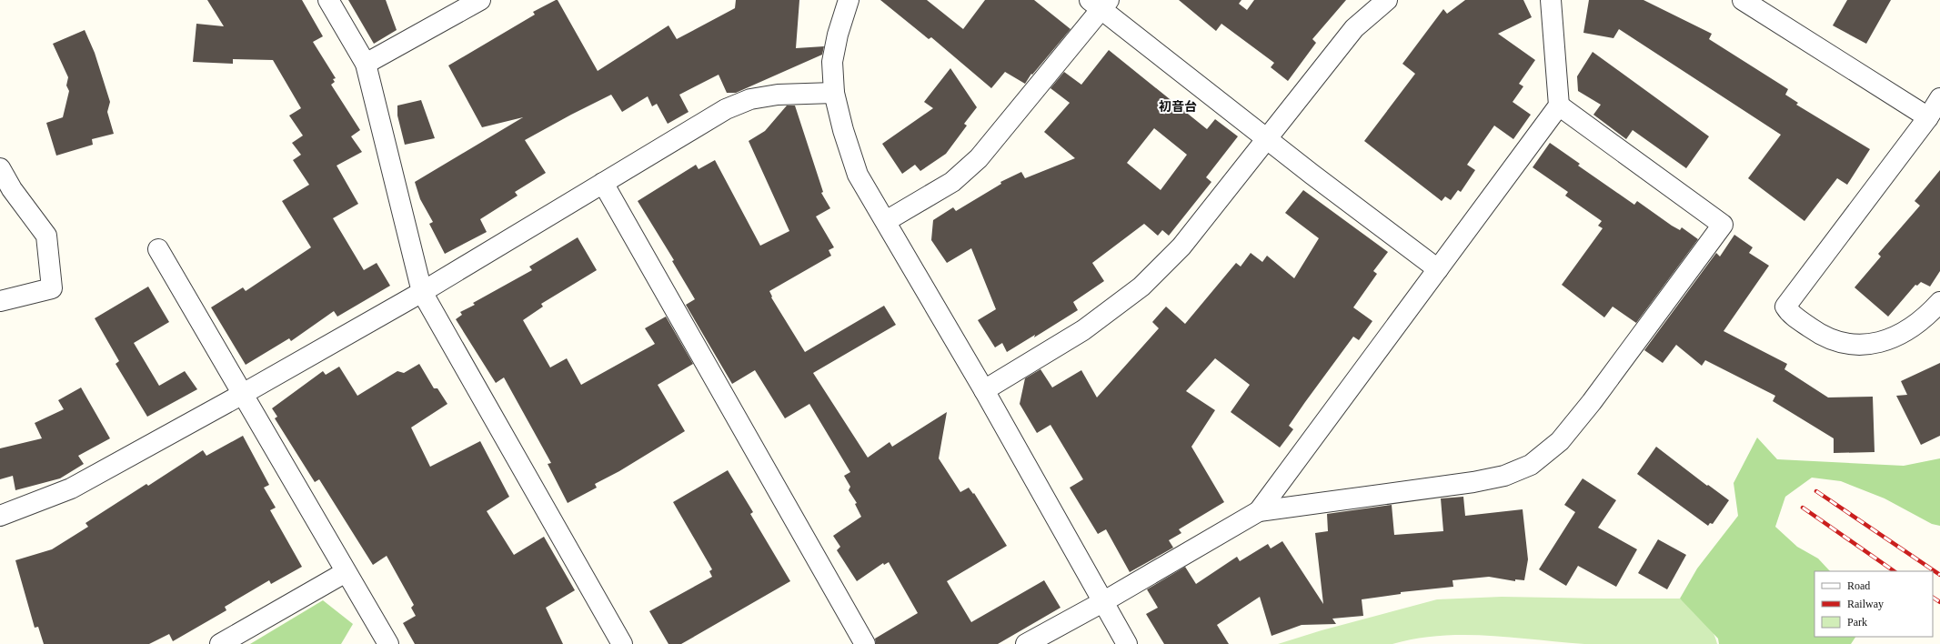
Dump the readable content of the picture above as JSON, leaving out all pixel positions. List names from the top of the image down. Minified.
{"districts":["初音台"],"legend":["Road","Railway","Park"]}
